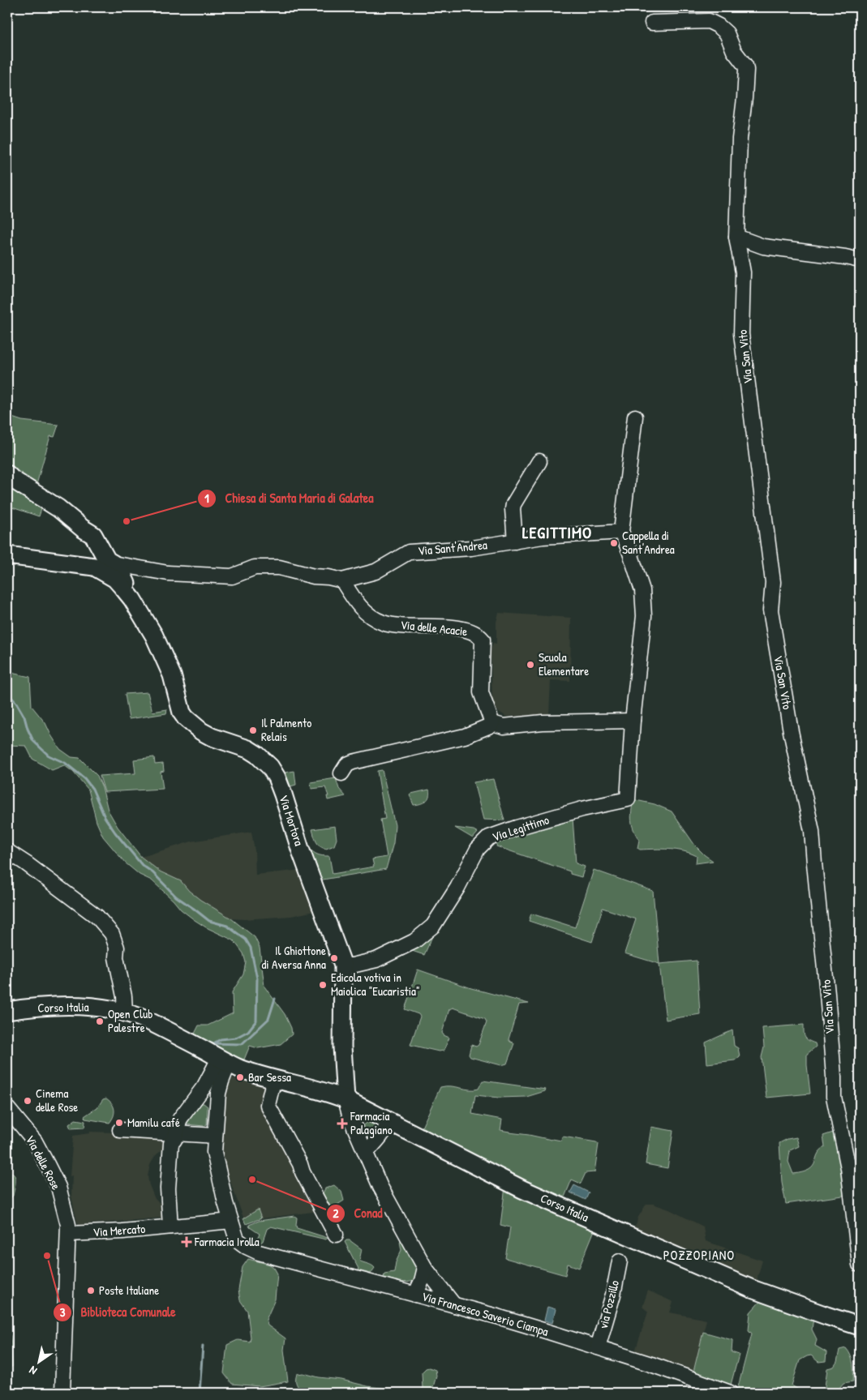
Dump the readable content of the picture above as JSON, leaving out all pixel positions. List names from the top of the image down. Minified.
{"streets":{"main road":["Via Mortora","Corso Italia"],"street":["Via San Vito","Via Sant'Andrea","Via delle Acacie","Via Legittimo","Via delle Rose","Via Mercato","via Pozzillo","Via Francesco Saverio Ciampa"]},"crossings":[["Via Sant'Andrea","Via delle Acacie"],["Via Sant'Andrea","Via Mortora"],["Via Mortora","Via Legittimo"],["Via Mortora","Corso Italia"],["Via delle Rose","Via Mercato"],["Via Mercato","Via Francesco Saverio Ciampa"],["via Pozzillo","Via Francesco Saverio Ciampa"]],"districts":["LEGITTIMO","POZZOPIANO"],"places":{"other":["Chiesa di Santa Maria di Galatea","Cappella di Sant'Andrea","Scuola Elementare","Il Palmento Relais","Il Ghiottone di Aversa Anna","Edicola votiva in Maiolica \"Eucaristia\"","Open Club Palestre","Bar Sessa","Cinema delle Rose","Mamilu café","Conad","Biblioteca Comunale","Poste Italiane"],"health":["Farmacia Palagiano","Farmacia Irolla"]},"north":"bottom left"}
